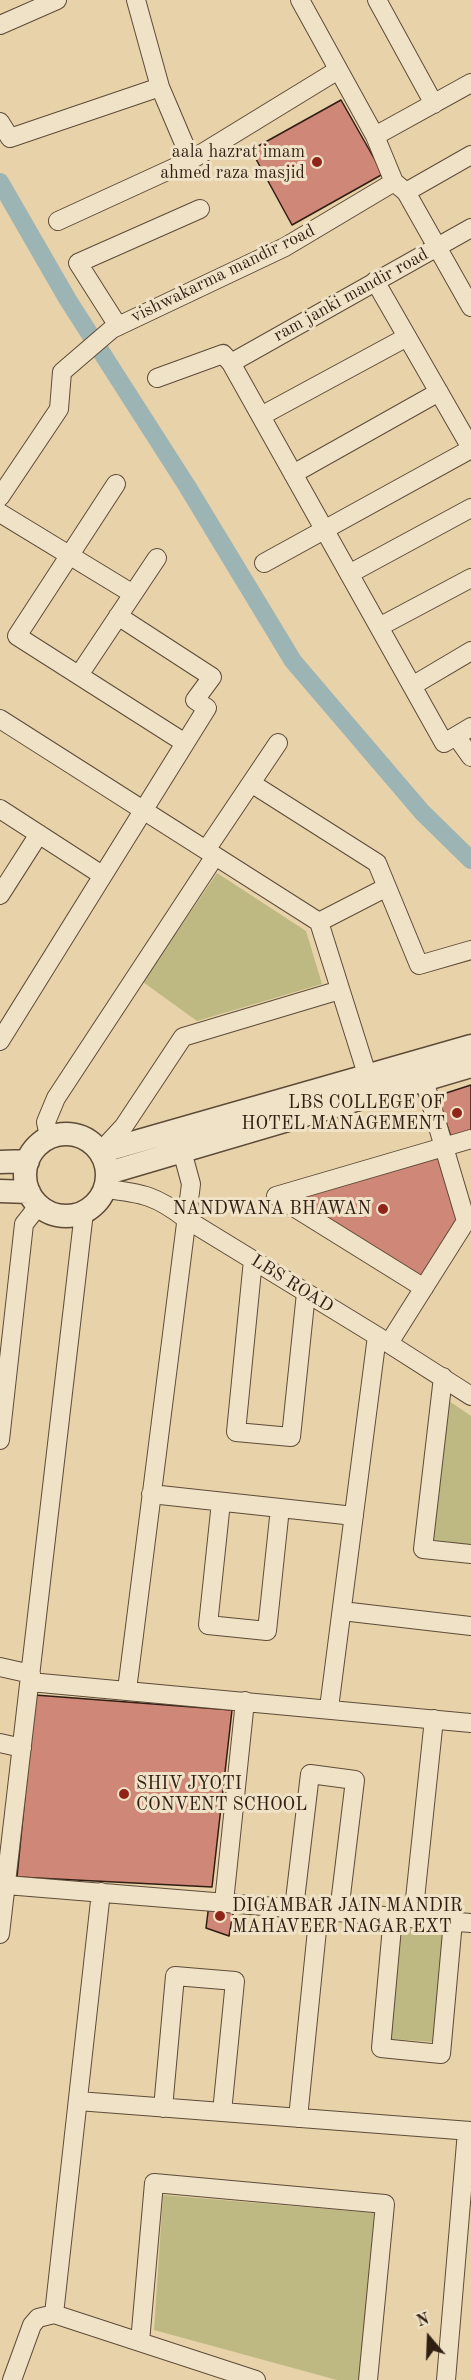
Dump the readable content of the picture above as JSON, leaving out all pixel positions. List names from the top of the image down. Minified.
{"streets":{"street":["vishwakarma mandir road","ram janki mandir road","LBS ROAD"]},"places":["aala hazrat imam ahmed raza masjid","LBS COLLEGE OF HOTEL MANAGEMENT","NANDWANA BHAWAN","SHIV JYOTI CONVENT SCHOOL","DIGAMBAR JAIN MANDIR MAHAVEER NAGAR EXT"],"north":"top"}
